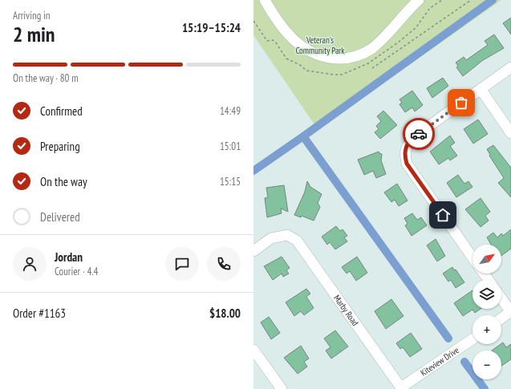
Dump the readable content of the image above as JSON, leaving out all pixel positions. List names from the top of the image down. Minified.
{"streets":{"street":["Marby Road","Kiteview Drive"]},"crossings":[["Marby Road","Kiteview Drive"]],"parks":["Veteran's Community Park"],"north":"top right","page":{"heading":["2 min","Arriving in","15:19–15:24"],"panel":["Jordan","Courier · 4.4","Order #1163","$18.00"],"bar":"On the way · 80 m","list":[["Confirmed","14:49"],["Preparing","15:01"],["On the way","15:15"],"Delivered"],"map_buttons":["+","−"]}}
